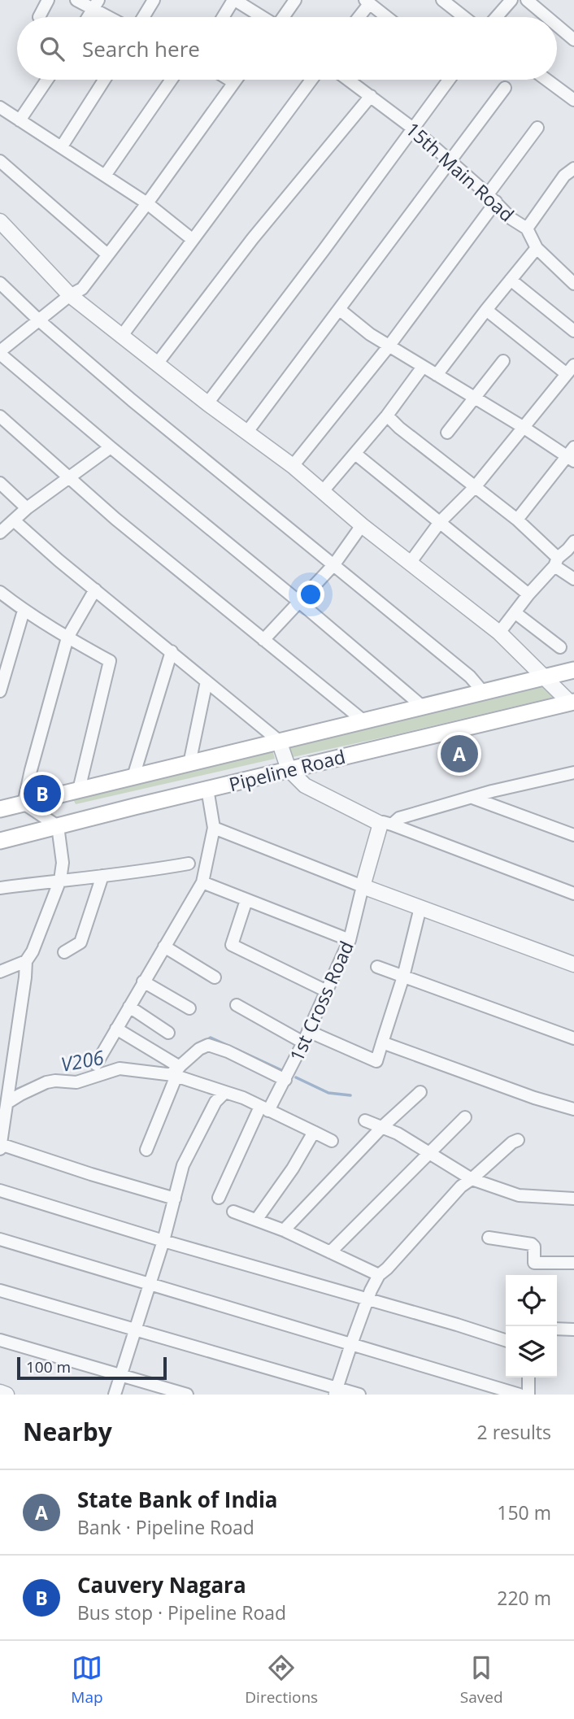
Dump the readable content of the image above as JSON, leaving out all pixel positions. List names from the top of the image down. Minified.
{"streets":{"main road":["Pipeline Road"],"street":["15th Main Road","1st Cross Road"]},"water":["V206"],"scale_bar":"100 m","page":{"search":"Search here","pins":["A","B"],"scale":"100 m","heading":["Nearby","2 results"],"list":[{"mark":"A","name":"State Bank of India","note":"Bank · Pipeline Road","value":"150 m"},{"mark":"B","name":"Cauvery Nagara","note":"Bus stop · Pipeline Road","value":"220 m"}],"nav":["Map","Directions","Saved"]}}
